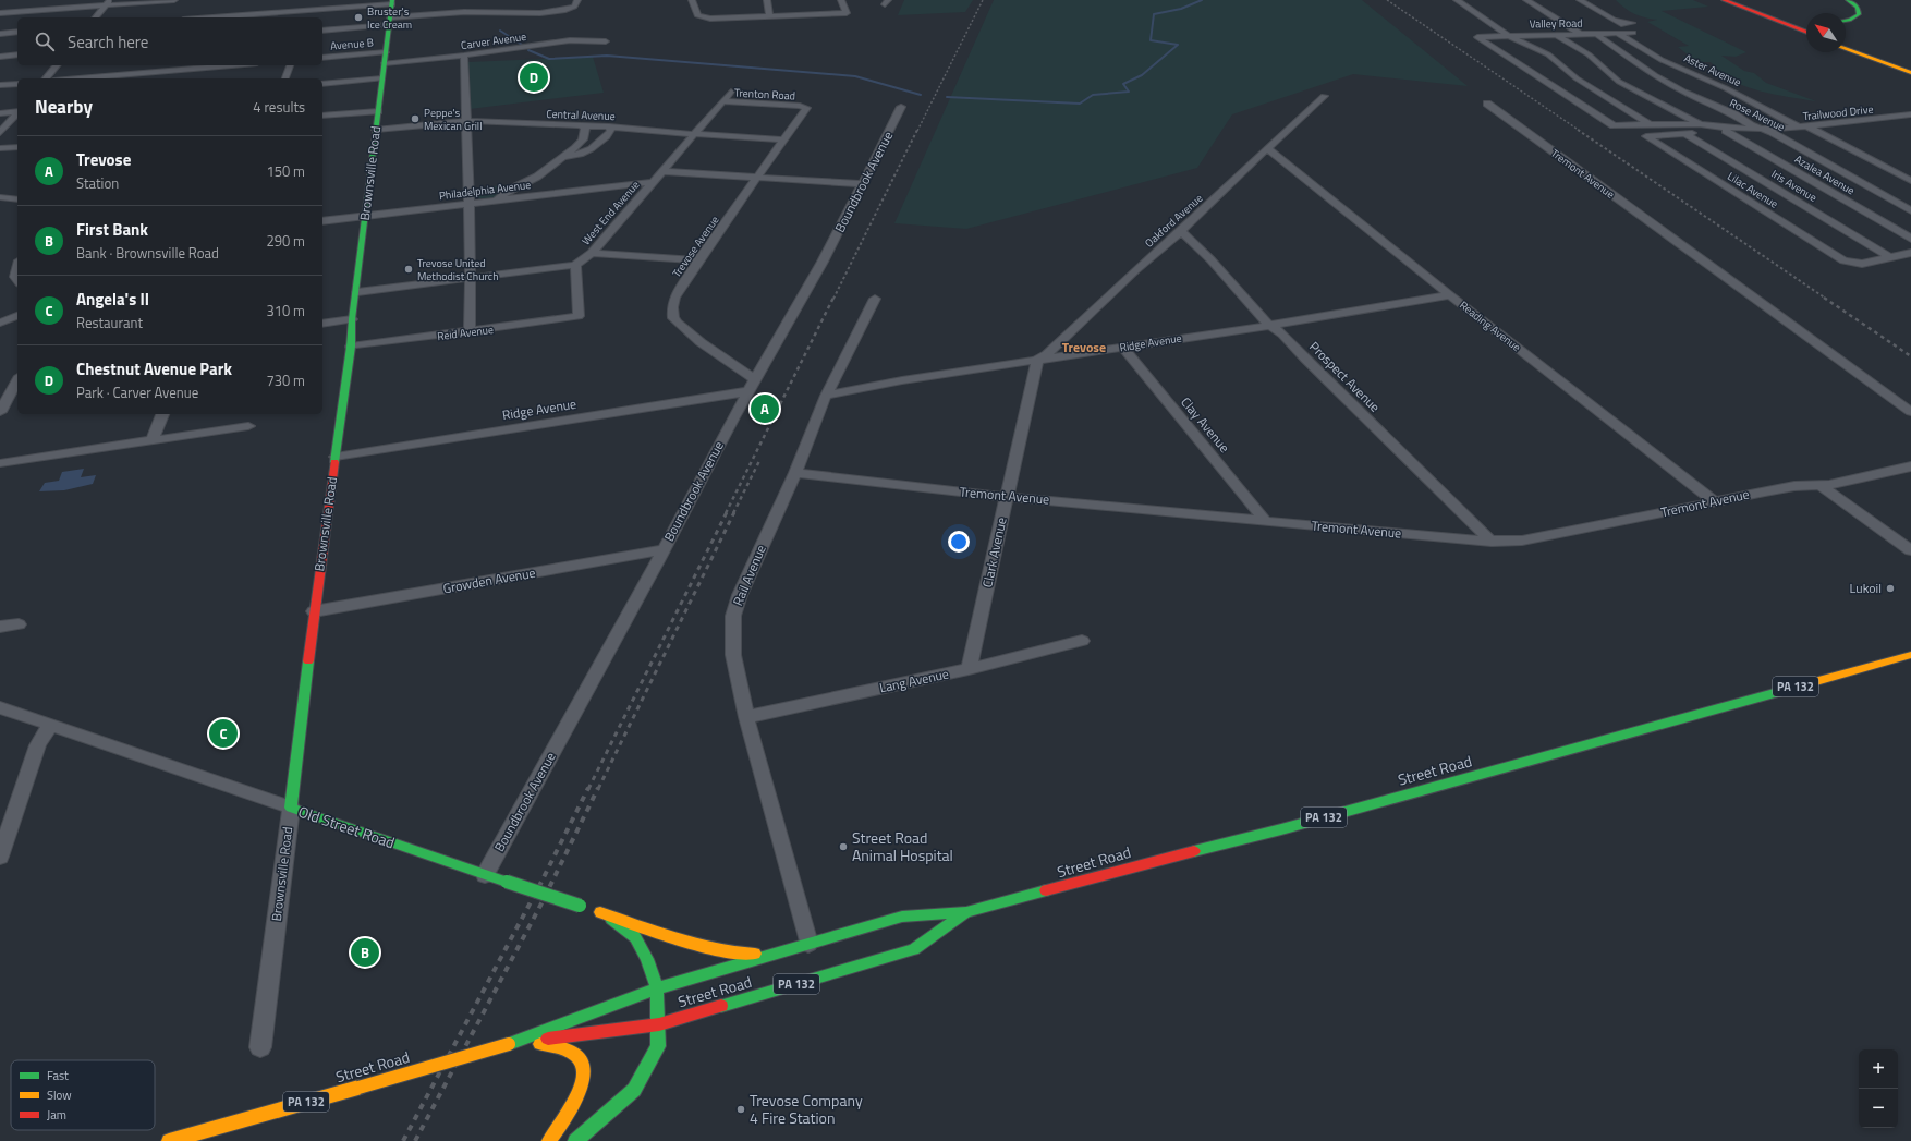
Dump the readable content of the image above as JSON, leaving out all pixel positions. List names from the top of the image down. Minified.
{"streets":{"street":["Valley Road","Carver Avenue","Avenue B","Aster Avenue","Trenton Road","Trailwood Drive","Central Avenue","Rose Avenue","Brownsville Road","Tremont Avenue","Azalea Avenue","Boundbrook Avenue","Iris Avenue","Philadelphia Avenue","Lilac Avenue","West End Avenue","Oakford Avenue","Trevose Avenue","Reading Avenue","Reid Avenue","Ridge Avenue","Prospect Avenue","Clay Avenue","Clark Avenue","Rail Avenue","Growden Avenue","Lang Avenue","PA 132","Street Road","Old Street Road"]},"crossings":[["Valley Road","Aster Avenue"],["Valley Road","Trailwood Drive"],["Valley Road","Rose Avenue"],["Carver Avenue","Brownsville Road"],["Avenue B","Brownsville Road"],["Aster Avenue","Trailwood Drive"],["Trenton Road","West End Avenue"],["Trenton Road","Trevose Avenue"],["Trailwood Drive","Rose Avenue"],["Trailwood Drive","Azalea Avenue"],["Trailwood Drive","Iris Avenue"],["Trailwood Drive","Lilac Avenue"],["Central Avenue","Brownsville Road"],["Central Avenue","West End Avenue"],["Central Avenue","Trevose Avenue"],["Brownsville Road","Philadelphia Avenue"],["Brownsville Road","Reid Avenue"],["Brownsville Road","Ridge Avenue"],["Brownsville Road","Growden Avenue"],["Brownsville Road","Old Street Road"],["Tremont Avenue","Reading Avenue"],["Tremont Avenue","Prospect Avenue"],["Tremont Avenue","Clay Avenue"],["Tremont Avenue","Clark Avenue"],["Tremont Avenue","Rail Avenue"],["Boundbrook Avenue","Trevose Avenue"],["Boundbrook Avenue","Ridge Avenue"],["Boundbrook Avenue","Growden Avenue"],["Boundbrook Avenue","Old Street Road"],["Iris Avenue","Lilac Avenue"],["Philadelphia Avenue","West End Avenue"],["West End Avenue","Reid Avenue"],["Oakford Avenue","Reading Avenue"],["Oakford Avenue","Ridge Avenue"],["Oakford Avenue","Prospect Avenue"],["Oakford Avenue","Clark Avenue"],["Reading Avenue","Ridge Avenue"],["Ridge Avenue","Prospect Avenue"],["Ridge Avenue","Clay Avenue"],["Ridge Avenue","Clark Avenue"],["Ridge Avenue","Rail Avenue"],["Clark Avenue","Lang Avenue"],["Rail Avenue","Lang Avenue"],["Rail Avenue","Street Road"],["Street Road","Old Street Road"]],"districts":["Trevose"],"places":["Bruster's Ice Cream","Peppe's Mexican Grill","Trevose United Methodist Church","Lukoil","Street Road Animal Hospital","Trevose Company 4 Fire Station"],"legend":["Fast","Slow","Jam"],"north":"top left","page":{"search":"Search here","pins":["D","A","C","B"],"heading":["Nearby","4 results"],"list":[{"mark":"A","name":"Trevose","note":"Station","value":"150 m"},{"mark":"B","name":"First Bank","note":"Bank · Brownsville Road","value":"290 m"},{"mark":"C","name":"Angela's II","note":"Restaurant","value":"310 m"},{"mark":"D","name":"Chestnut Avenue Park","note":"Park · Carver Avenue","value":"730 m"}],"map_buttons":["+","−"]}}
